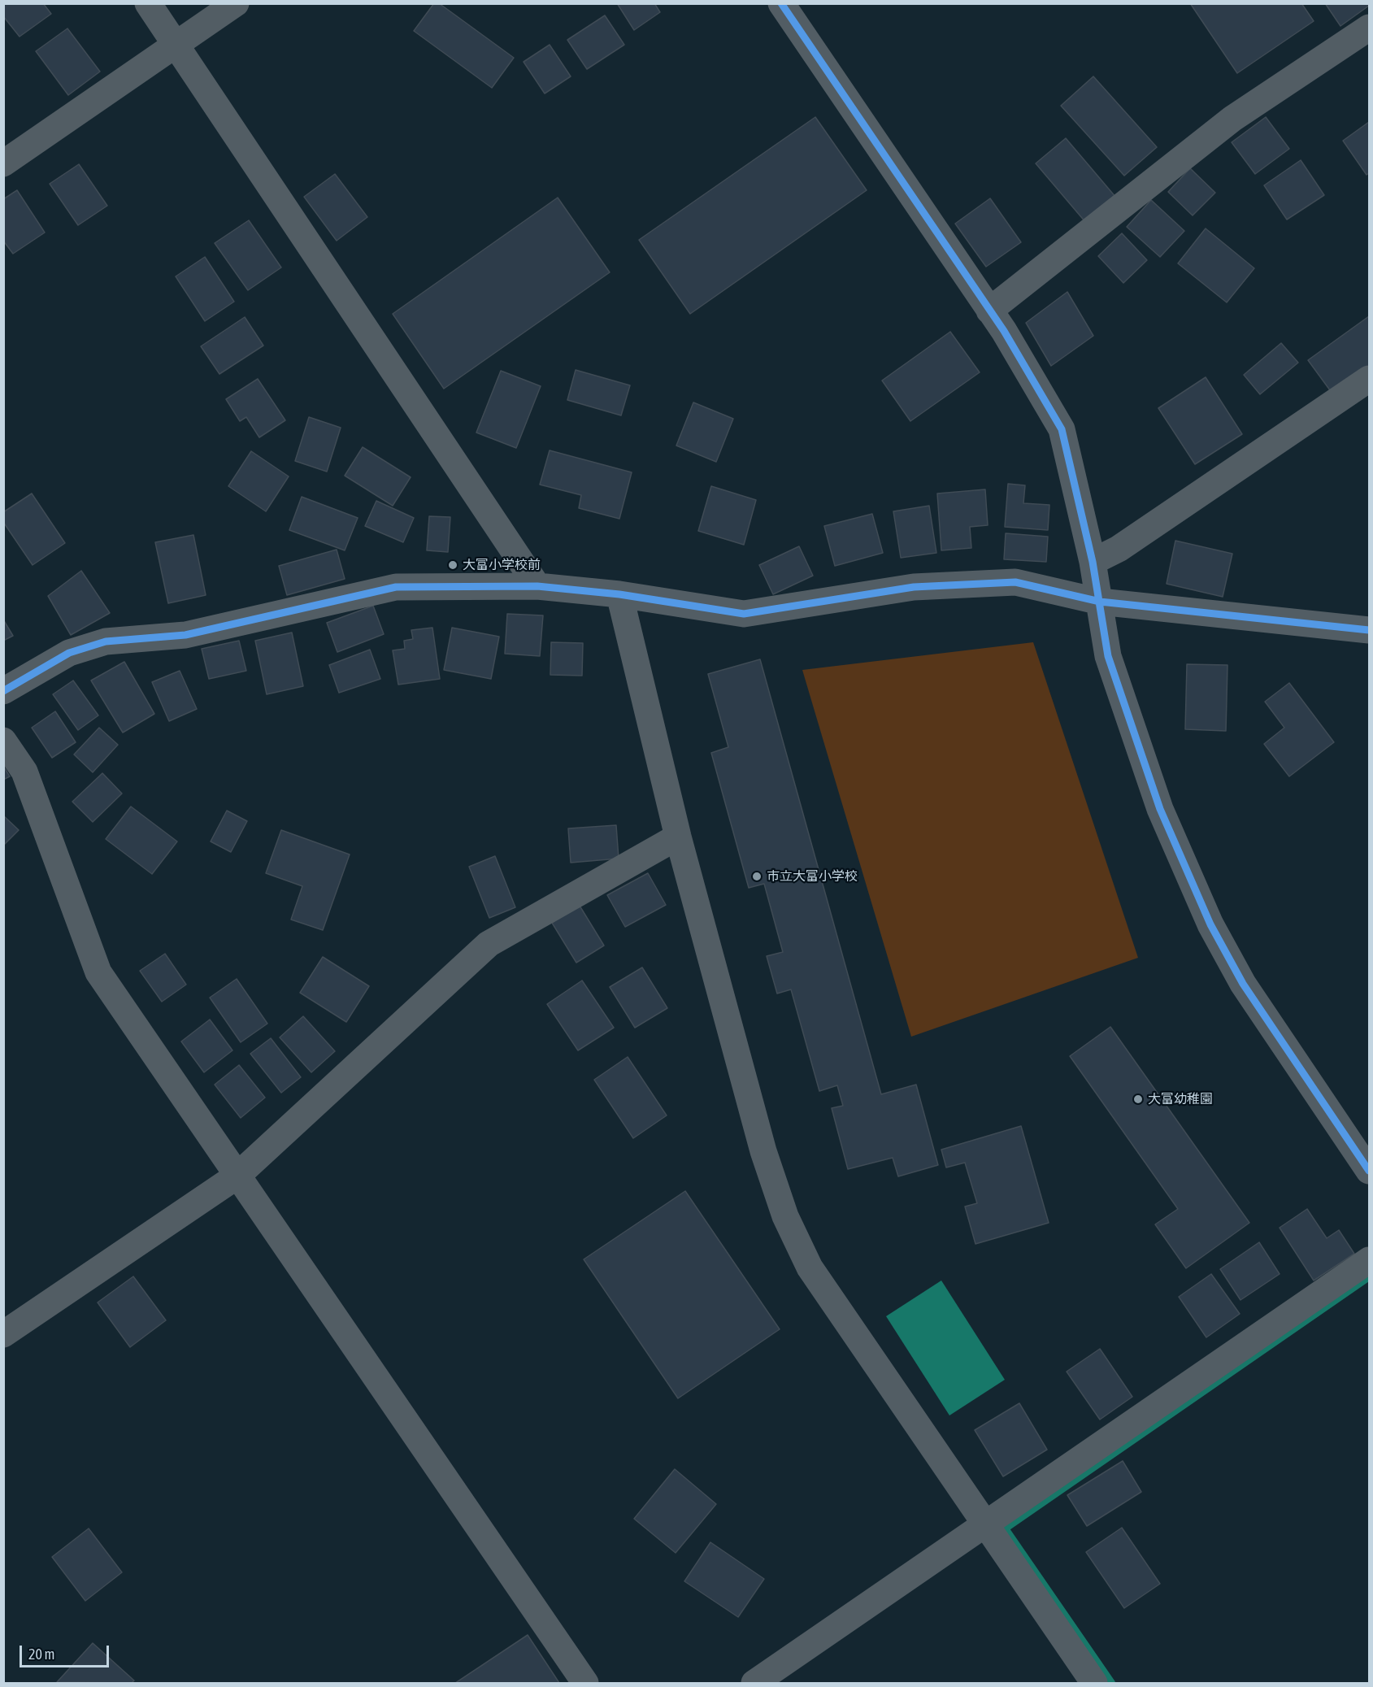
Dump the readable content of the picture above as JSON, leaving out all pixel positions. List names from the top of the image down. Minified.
{"places":["大富小学校前","市立大富小学校","大富幼稚園"],"scale_bar":"20 m"}
